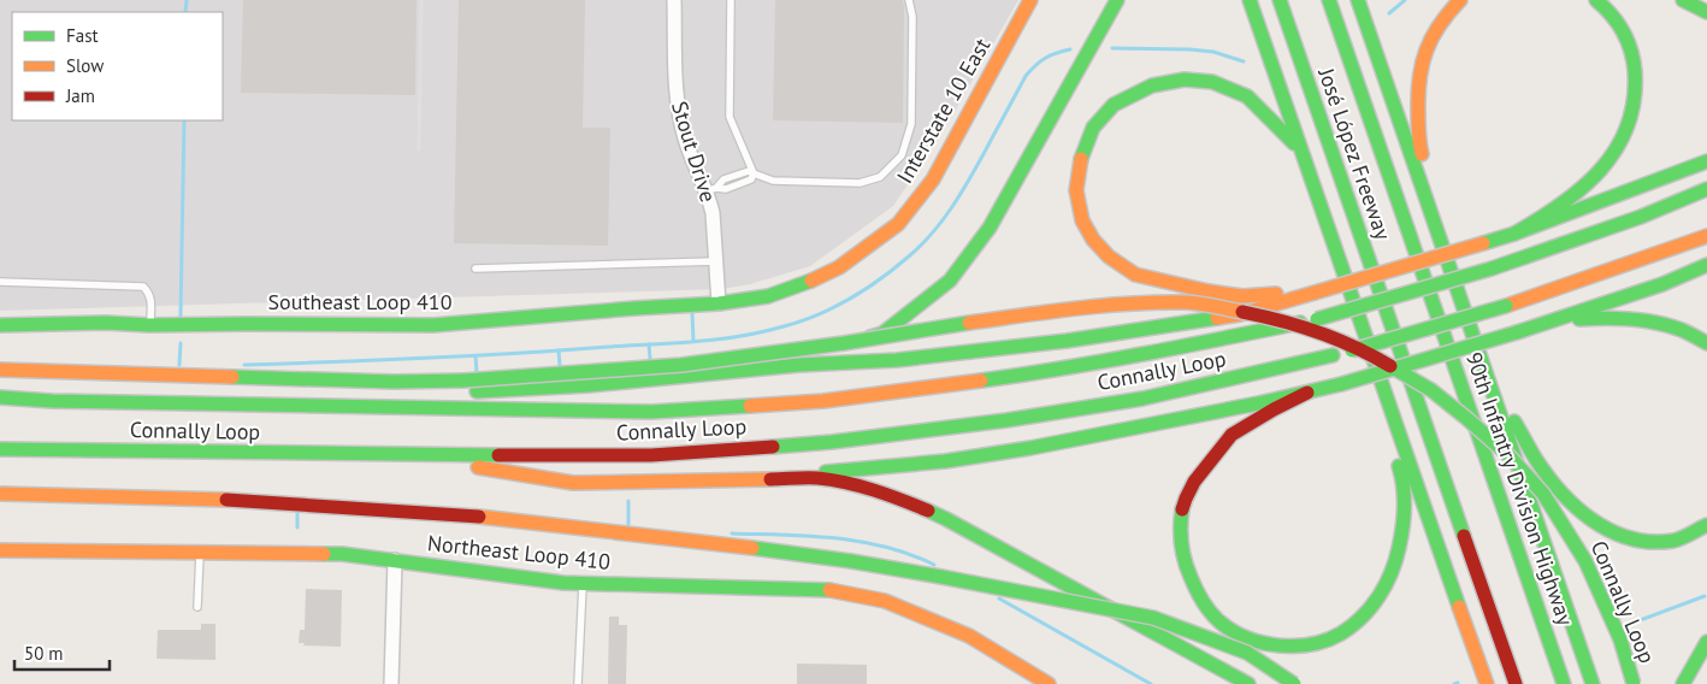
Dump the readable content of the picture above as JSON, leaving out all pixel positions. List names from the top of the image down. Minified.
{"streets":{"main road":["Interstate 10 East","José López Freeway","Southeast Loop 410","Connally Loop","90th Infantry Division Highway","Northeast Loop 410"],"street":["Stout Drive"]},"crossings":[["Interstate 10 East","Stout Drive"],["Interstate 10 East","Southeast Loop 410"],["Stout Drive","Southeast Loop 410"],["José López Freeway","90th Infantry Division Highway"]],"legend":["Fast","Slow","Jam"],"scale_bar":"50 m"}
